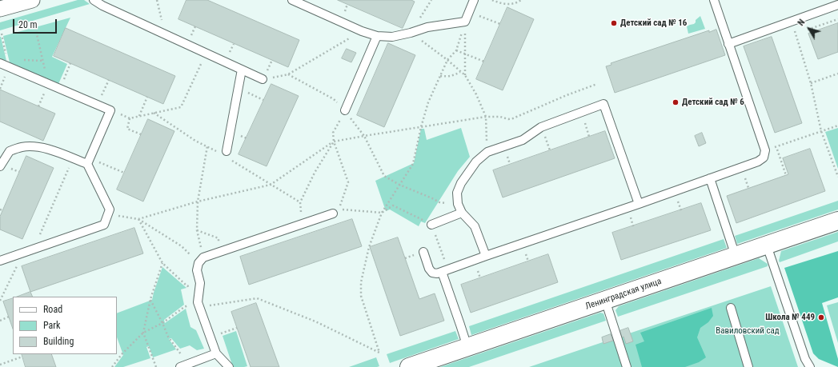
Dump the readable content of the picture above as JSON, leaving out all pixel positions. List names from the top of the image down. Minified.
{"streets":{"street":["Ленинградская улица"]},"parks":["Вавиловский сад"],"places":["Детский сад № 16","Детский сад № 6","Школа № 449"],"legend":["Road","Park","Building"],"scale_bar":"20 m","north":"top left"}
